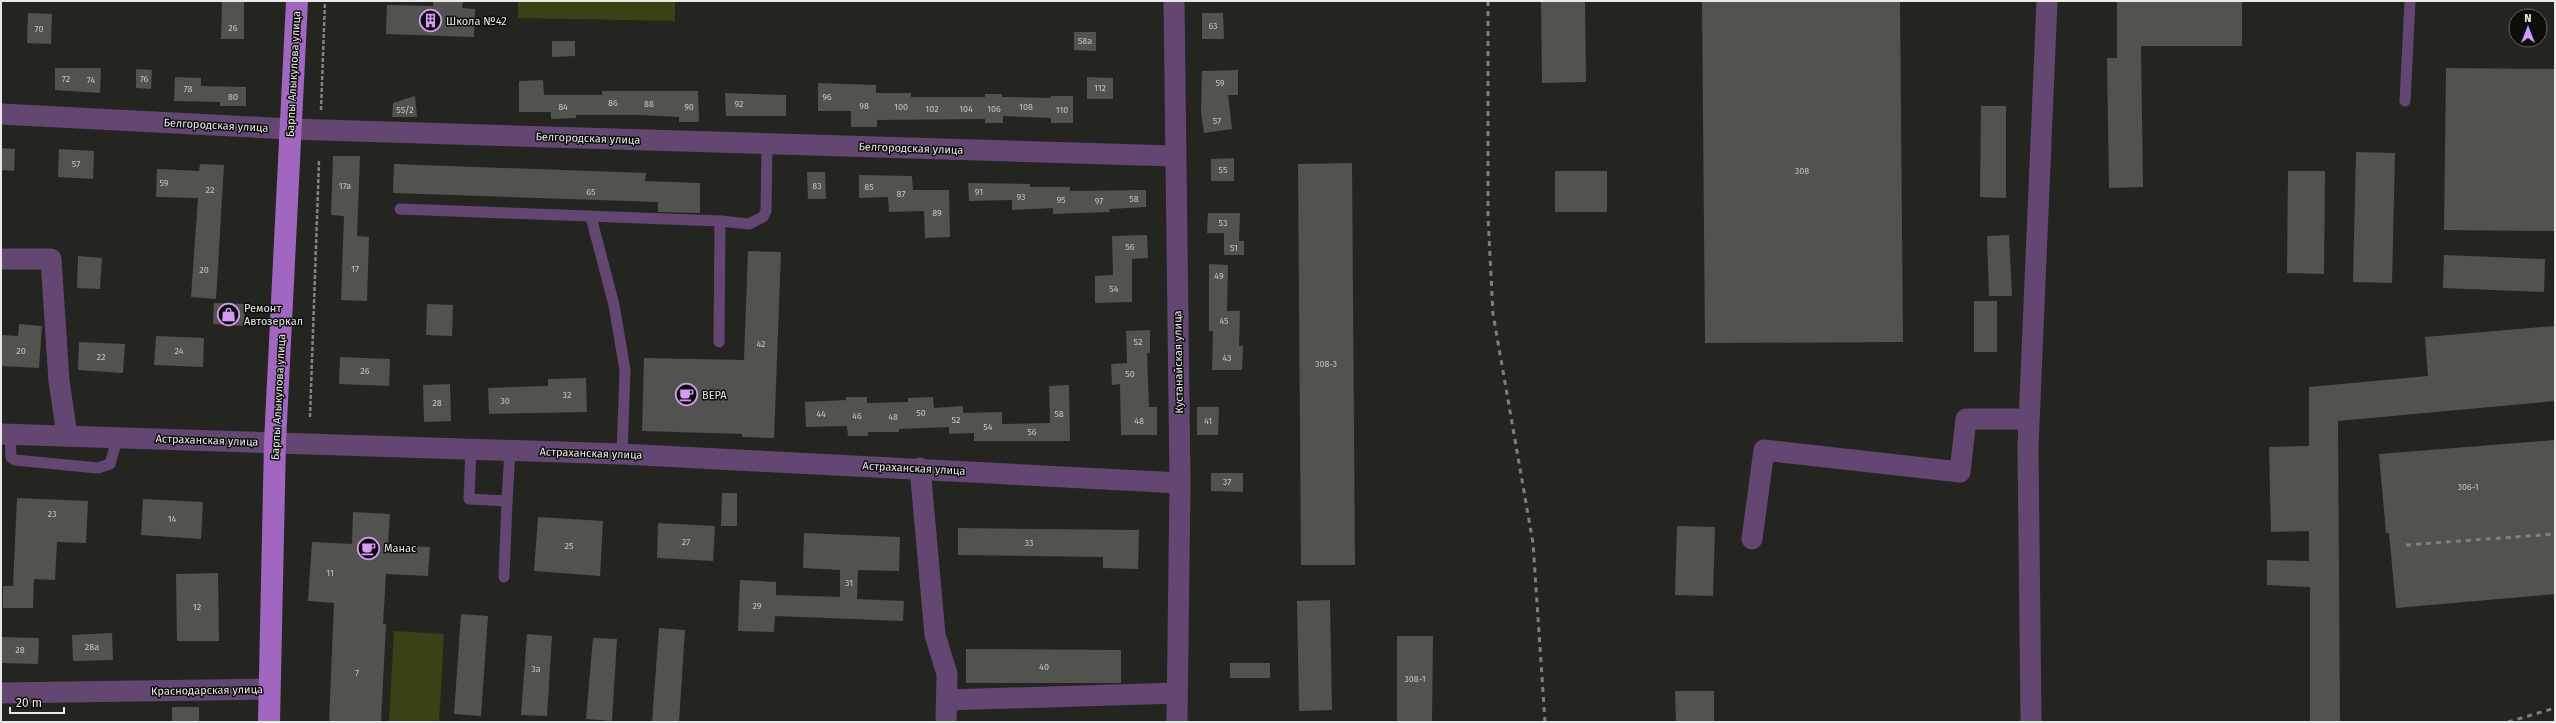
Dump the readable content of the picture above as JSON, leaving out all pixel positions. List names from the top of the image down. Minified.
{"streets":{"main road":["Барпы Алыкулова улица"],"street":["Белгородская улица","Кустанайская улица","Астраханская улица","Краснодарская улица"]},"crossings":[["Барпы Алыкулова улица","Белгородская улица"],["Барпы Алыкулова улица","Астраханская улица"],["Барпы Алыкулова улица","Краснодарская улица"],["Белгородская улица","Кустанайская улица"],["Кустанайская улица","Астраханская улица"]],"places":{"building":["Школа №42"],"shop":["Ремонт Автозеркал"],"cafe":["ВЕРА","Манас"]},"house_numbers":["63","26","70","58a","72","76","74","59","112","78","80","96","86","88","92","98","84","90","100","108","102","104","106","55/2","110","57","57","55","308","59","17a","83","85","22","65","91","87","93","58","95","97","89","53","56","51","17","20","49","54","45","52","42","20","24","22","43","308-3","26","50","32","30","28","50","44","58","46","48","52","48","41","54","56","37","306-1","23","14","27","33","25","11","31","29","12","28a","28","40","3a","7","308-1"],"scale_bar":"20 m","north":"top"}
